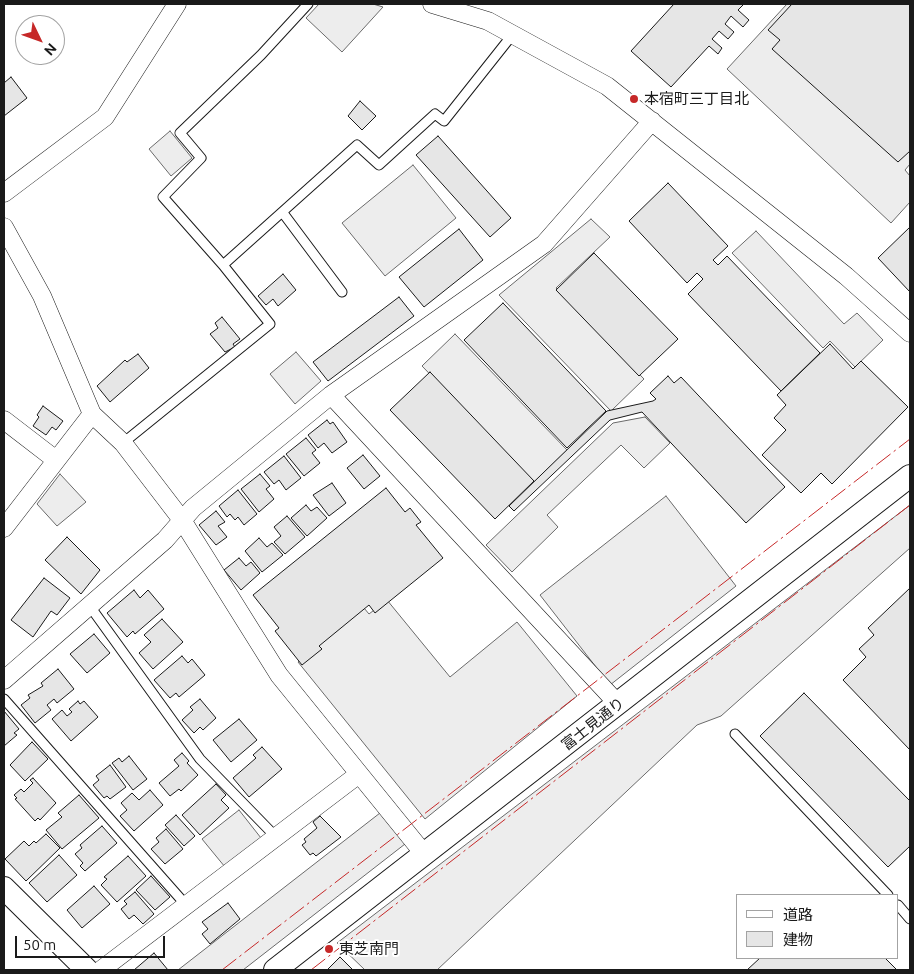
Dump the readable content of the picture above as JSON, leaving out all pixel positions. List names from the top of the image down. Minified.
{"streets":{"street":["富士見通り"]},"places":["本宿町三丁目北","東芝南門"],"legend":["道路","建物"],"scale_bar":"50 m","north":"bottom right"}
